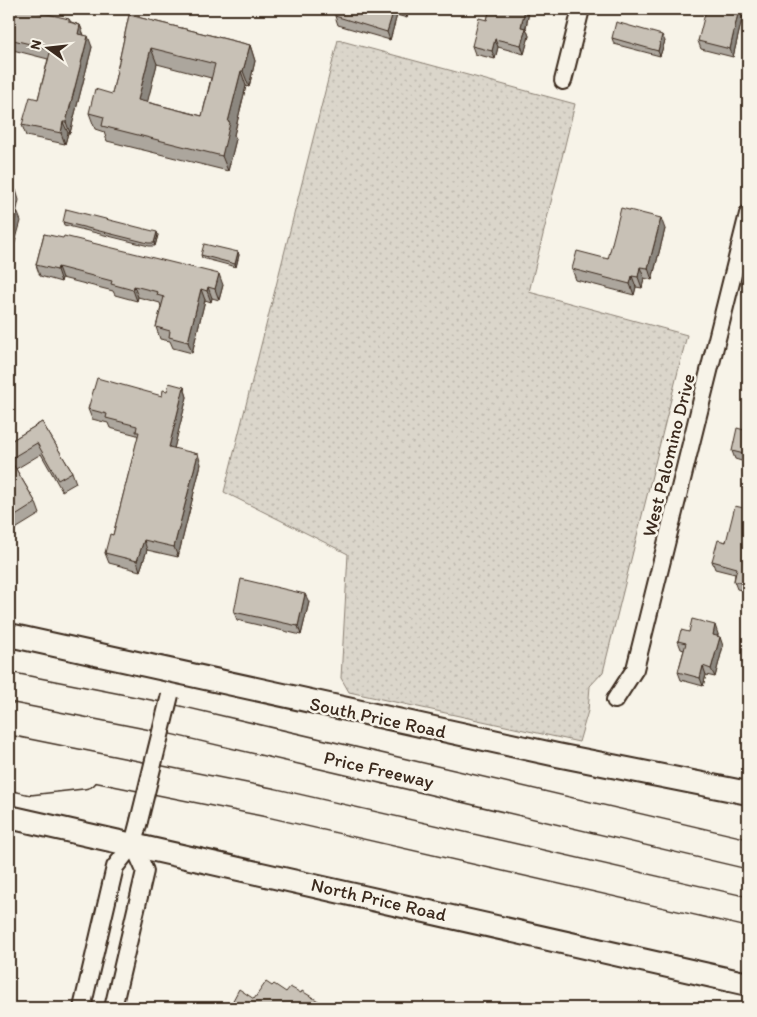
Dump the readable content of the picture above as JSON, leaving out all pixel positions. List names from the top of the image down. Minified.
{"streets":{"highway":["Price Freeway"],"main road":["South Price Road","North Price Road"],"street":["West Palomino Drive"]},"north":"left"}
